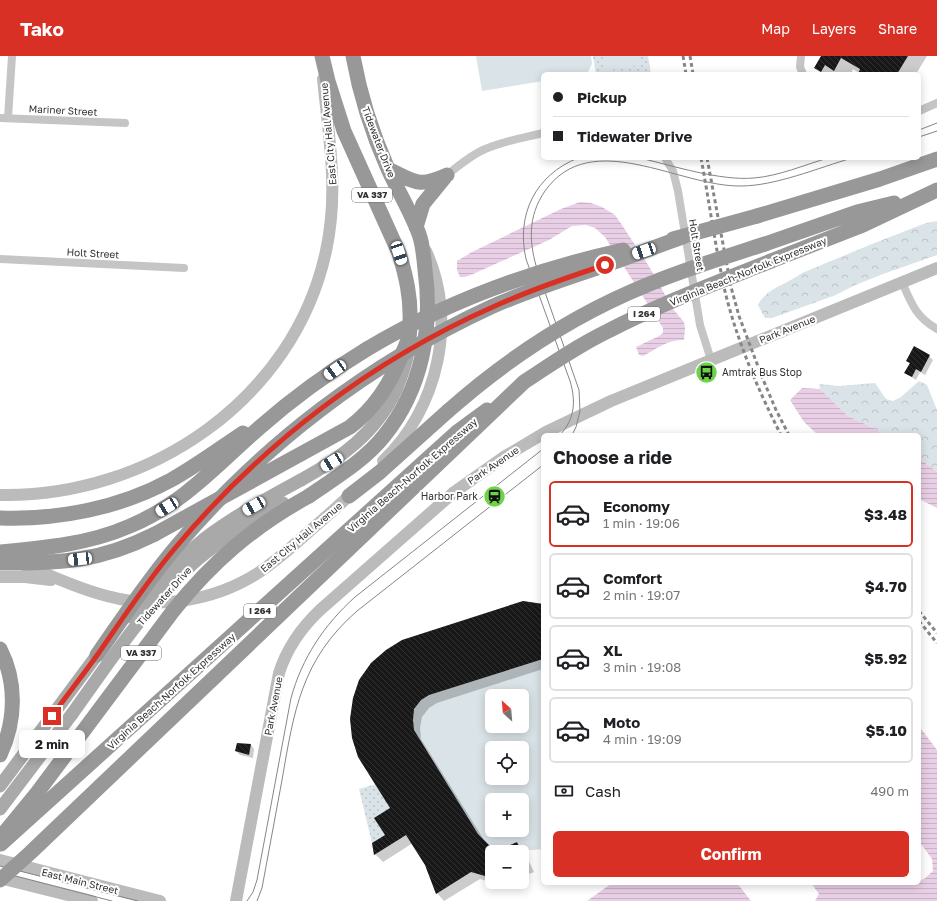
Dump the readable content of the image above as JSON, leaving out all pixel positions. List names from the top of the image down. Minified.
{"streets":{"highway":["Tidewater Drive","VA 337","Virginia Beach-Norfolk Expressway","I 264"],"main road":["East City Hall Avenue","Park Avenue","East Main Street"],"street":["Mariner Street","Holt Street"]},"crossings":[["East City Hall Avenue","Tidewater Drive"],["Tidewater Drive","VA 337"],["Holt Street","Park Avenue"]],"places":{"bus stop":["Amtrak Bus Stop"],"station":["Harbor Park"]},"north":"top left","page":{"header":"Tako","nav":["Map","Layers","Share"],"banner":["Pickup","Tidewater Drive"],"heading":"Choose a ride","list":[{"name":"Economy","note":"1 min · 19:06","value":"$3.48"},{"name":"Comfort","note":"2 min · 19:07","value":"$4.70"},{"name":"XL","note":"3 min · 19:08","value":"$5.92"},{"name":"Moto","note":"4 min · 19:09","value":"$5.10"}],"map_buttons":["+","−"],"bubble":"2 min","pay":["Cash","490 m"],"buttons":"Confirm"}}
